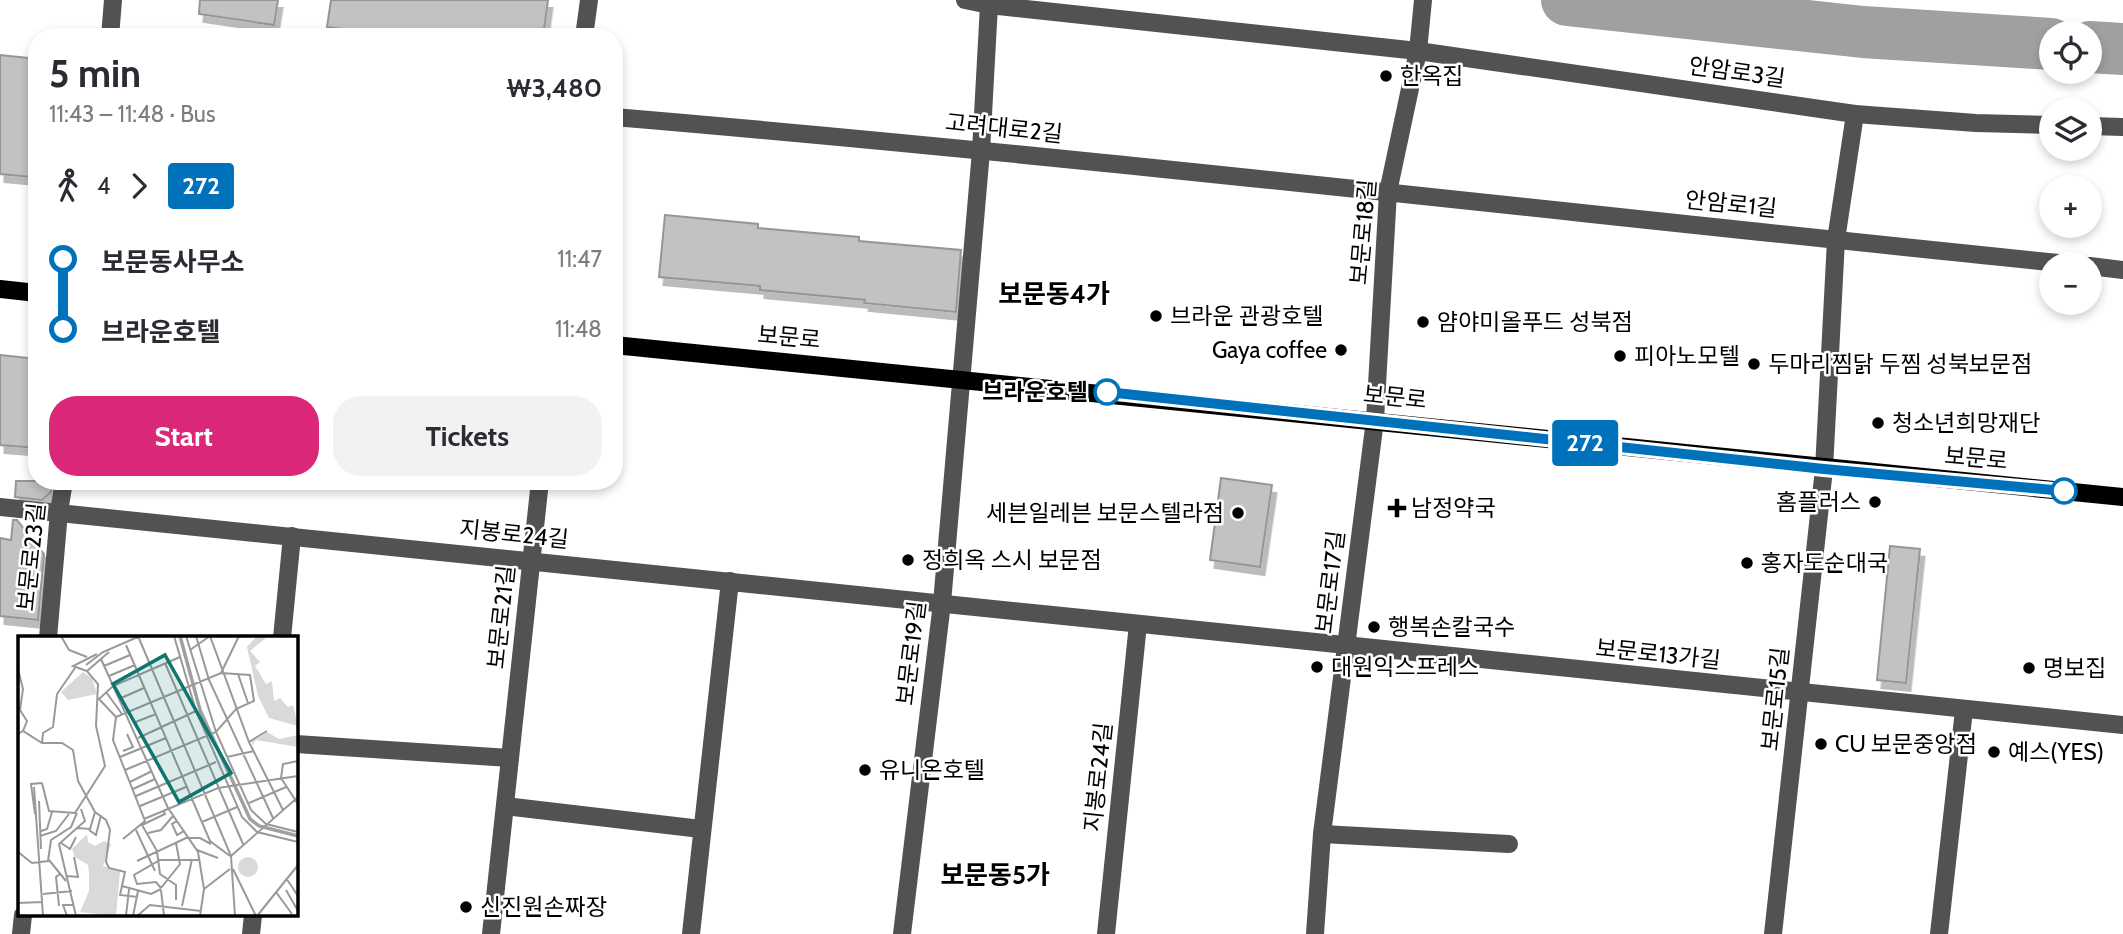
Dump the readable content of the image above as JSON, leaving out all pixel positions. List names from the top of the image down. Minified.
{"streets":{"main road":["보문로"],"street":["안암로3길","고려대로2길","안암로1길","보문로18길","지봉로24길","보문로23길","보문로17길","보문로21길","보문로19길","보문로13가길","보문로15길"]},"crossings":[["안암로3길","보문로18길"],["고려대로2길","안암로1길"],["고려대로2길","보문로18길"],["안암로1길","보문로18길"],["보문로18길","보문로"],["보문로18길","보문로17길"],["보문로","보문로17길"],["보문로","보문로19길"],["보문로","보문로15길"],["지봉로24길","보문로23길"],["지봉로24길","보문로17길"],["지봉로24길","보문로21길"],["지봉로24길","보문로19길"],["지봉로24길","보문로13가길"],["보문로17길","보문로13가길"],["보문로13가길","보문로15길"]],"districts":["보문동4가","보문동5가"],"places":{"other":["한옥집","브라운 관광호텔","얌야미올푸드 성북점","Gaya coffee","피아노모텔","두마리찜닭 두찜 성북보문점","브라운호텔","청소년희망재단","홈플러스","세븐일레븐 보문스텔라점","정희옥 스시 보문점","홍자도순대국","행복손칼국수","대원익스프레스","명보집","CU 보문중앙점","예스(YES)","유니온호텔","신진원손짜장"],"health":["남정약국"]},"lines":["bus line 272"],"page":{"on_map":"272","map_buttons":["+","−"],"heading":["5 min","11:43 – 11:48 · Bus","₩3,480"],"legs":["4","272"],"list":[{"name":"보문동사무소","value":"11:47"},{"name":"브라운호텔","value":"11:48"}],"buttons":["Start","Tickets"]}}
